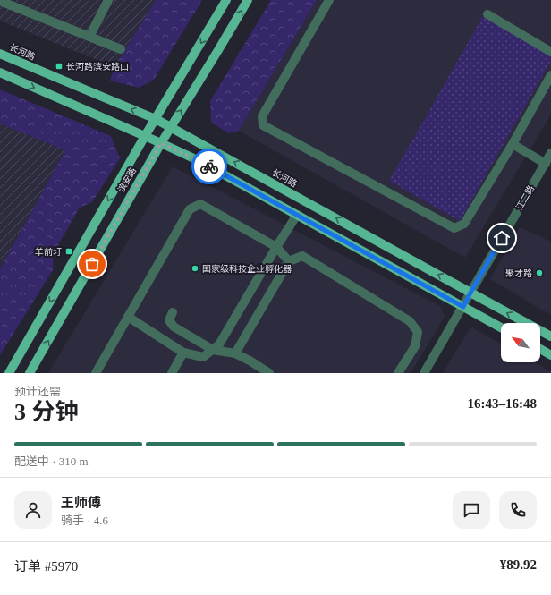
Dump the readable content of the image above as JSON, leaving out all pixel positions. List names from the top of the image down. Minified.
{"streets":{"main road":["长河路","滨安路"],"street":["江二路"]},"crossings":[["长河路","滨安路"],["长河路","江二路"]],"places":{"transit":["长河路滨安路口","羊前圩"],"other":["国家级科技企业孵化器","聚才路"]},"north":"top left","page":{"heading":["3 分钟","预计还需","16:43–16:48"],"panel":["王师傅","骑手 · 4.6","订单 #5970","¥89.92"],"bar":"配送中 · 310 m"}}
